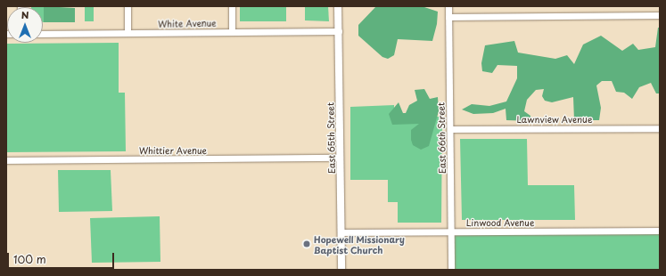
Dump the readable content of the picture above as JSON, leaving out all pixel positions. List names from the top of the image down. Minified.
{"streets":{"street":["White Avenue","Lawnview Avenue","East 65th Street","East 66th Street","Whittier Avenue","Linwood Avenue"]},"crossings":[["White Avenue","East 65th Street"],["Lawnview Avenue","East 66th Street"],["East 65th Street","Whittier Avenue"],["East 65th Street","Linwood Avenue"],["East 66th Street","Linwood Avenue"]],"places":["Hopewell Missionary Baptist Church"],"scale_bar":"100 m","north":"top"}
